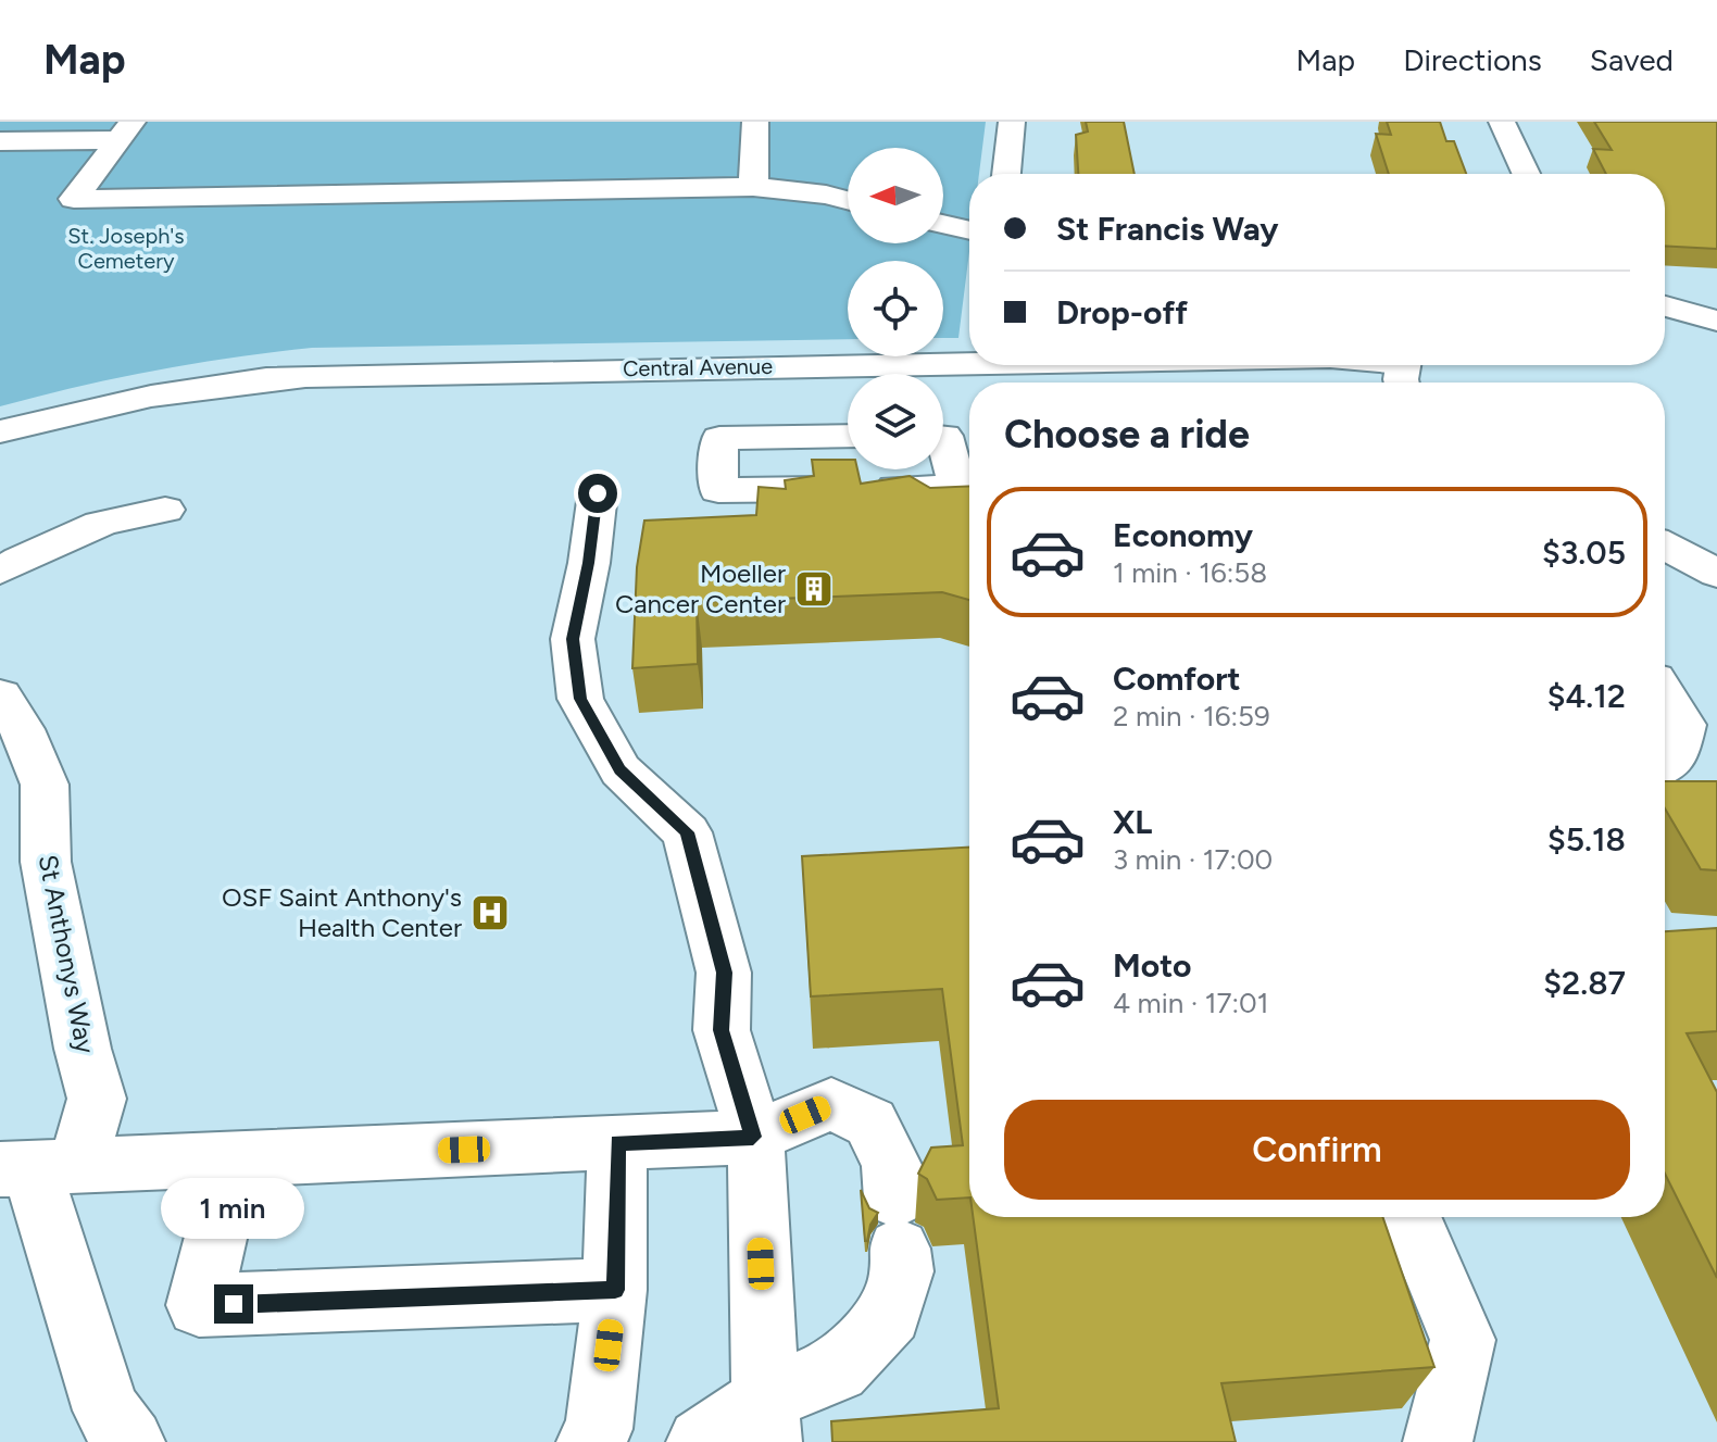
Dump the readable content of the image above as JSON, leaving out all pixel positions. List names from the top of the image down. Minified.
{"streets":{"street":["Central Avenue","St Anthonys Way"]},"parks":["St. Joseph's Cemetery"],"places":{"building":["Moeller Cancer Center"],"hospital":["OSF Saint Anthony's Health Center"]},"north":"left","page":{"header":"Map","nav":["Map","Directions","Saved"],"banner":["St Francis Way","Drop-off"],"heading":"Choose a ride","list":[{"name":"Economy","note":"1 min · 16:58","value":"$3.05"},{"name":"Comfort","note":"2 min · 16:59","value":"$4.12"},{"name":"XL","note":"3 min · 17:00","value":"$5.18"},{"name":"Moto","note":"4 min · 17:01","value":"$2.87"}],"buttons":"Confirm","bubble":"1 min"}}
